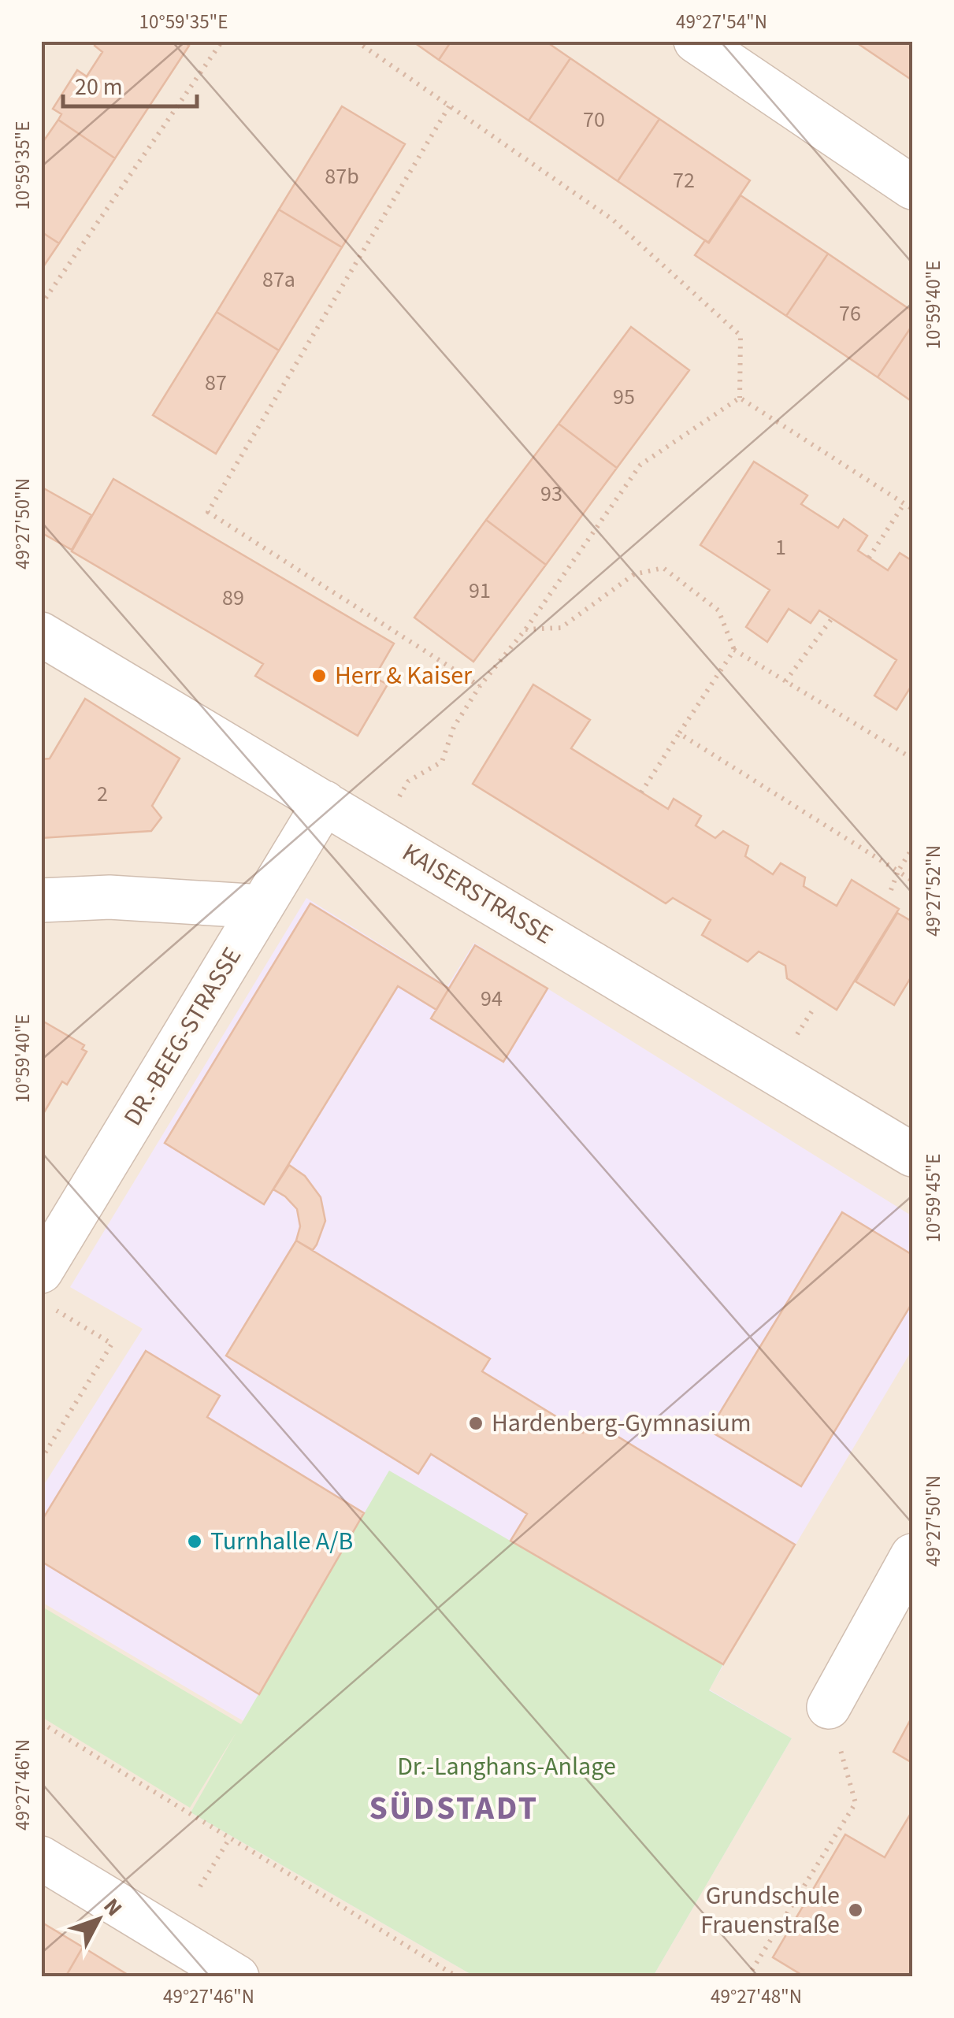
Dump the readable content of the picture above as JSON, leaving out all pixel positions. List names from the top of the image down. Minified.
{"streets":{"street":["KAISERSTRASSE","DR.-BEEG-STRASSE"]},"crossings":[["KAISERSTRASSE","DR.-BEEG-STRASSE"]],"districts":["SÜDSTADT"],"parks":["Dr.-Langhans-Anlage"],"places":["Herr & Kaiser","Hardenberg-Gymnasium","Turnhalle A/B","Grundschule Frauenstraße"],"house_numbers":["70","87b","72","87a","76","87","95","93","1","91","89","2","94"],"scale_bar":"20 m","north":"top right","coordinates":["10°59'35\"E","49°27'54\"N","10°59'40\"E","49°27'50\"N","49°27'52\"N","10°59'45\"E","49°27'46\"N","49°27'48\"N"]}
